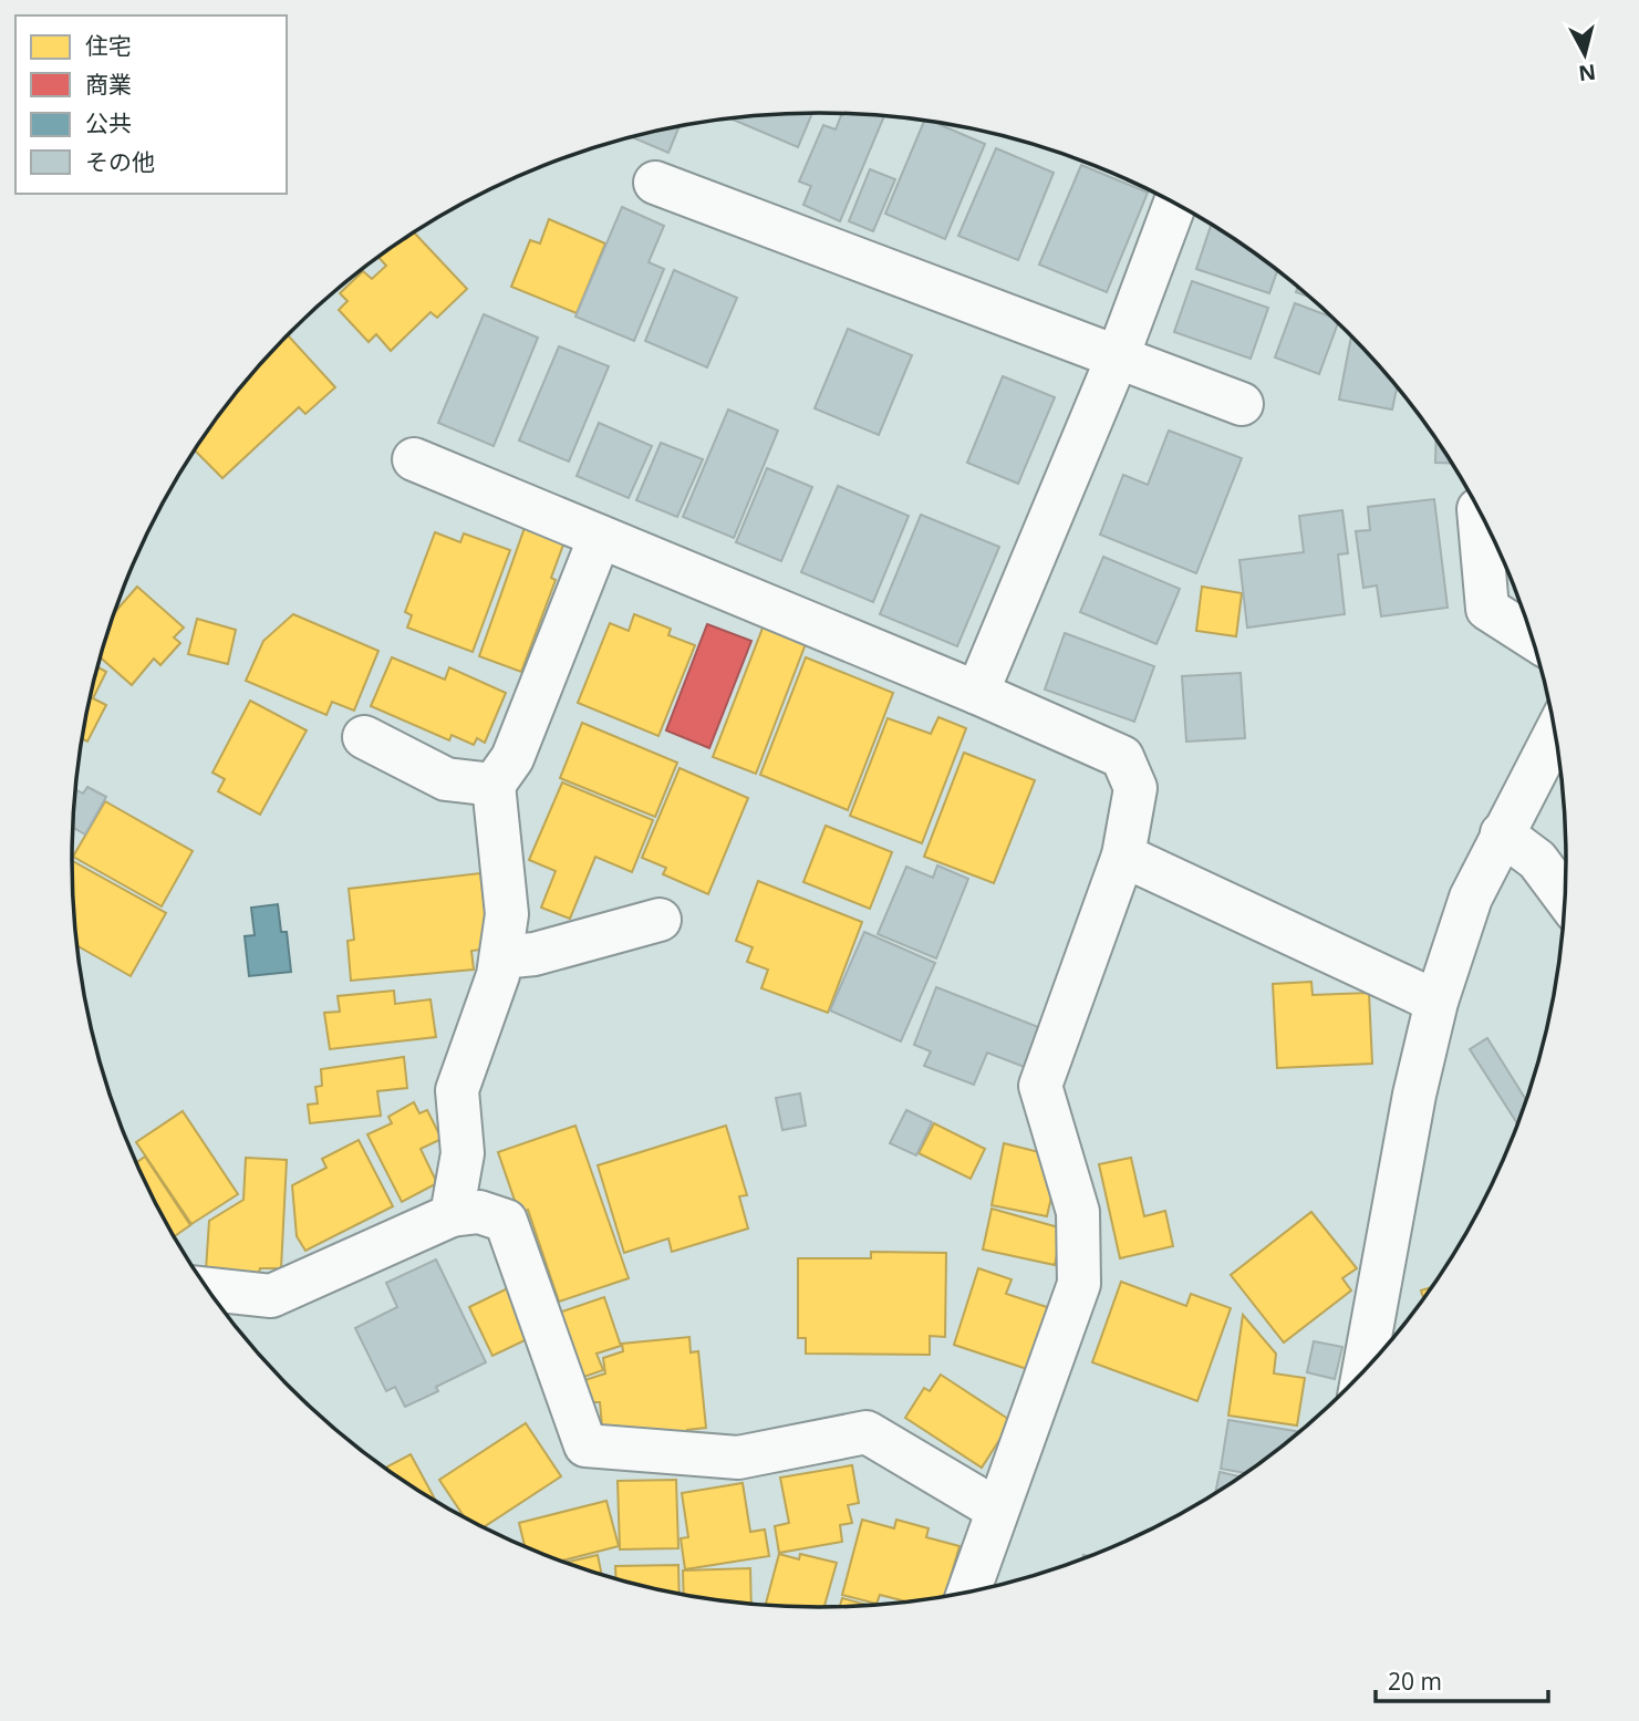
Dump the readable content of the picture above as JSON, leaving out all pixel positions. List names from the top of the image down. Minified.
{"legend":["住宅","商業","公共","その他"],"scale_bar":"20 m","north":"bottom"}
